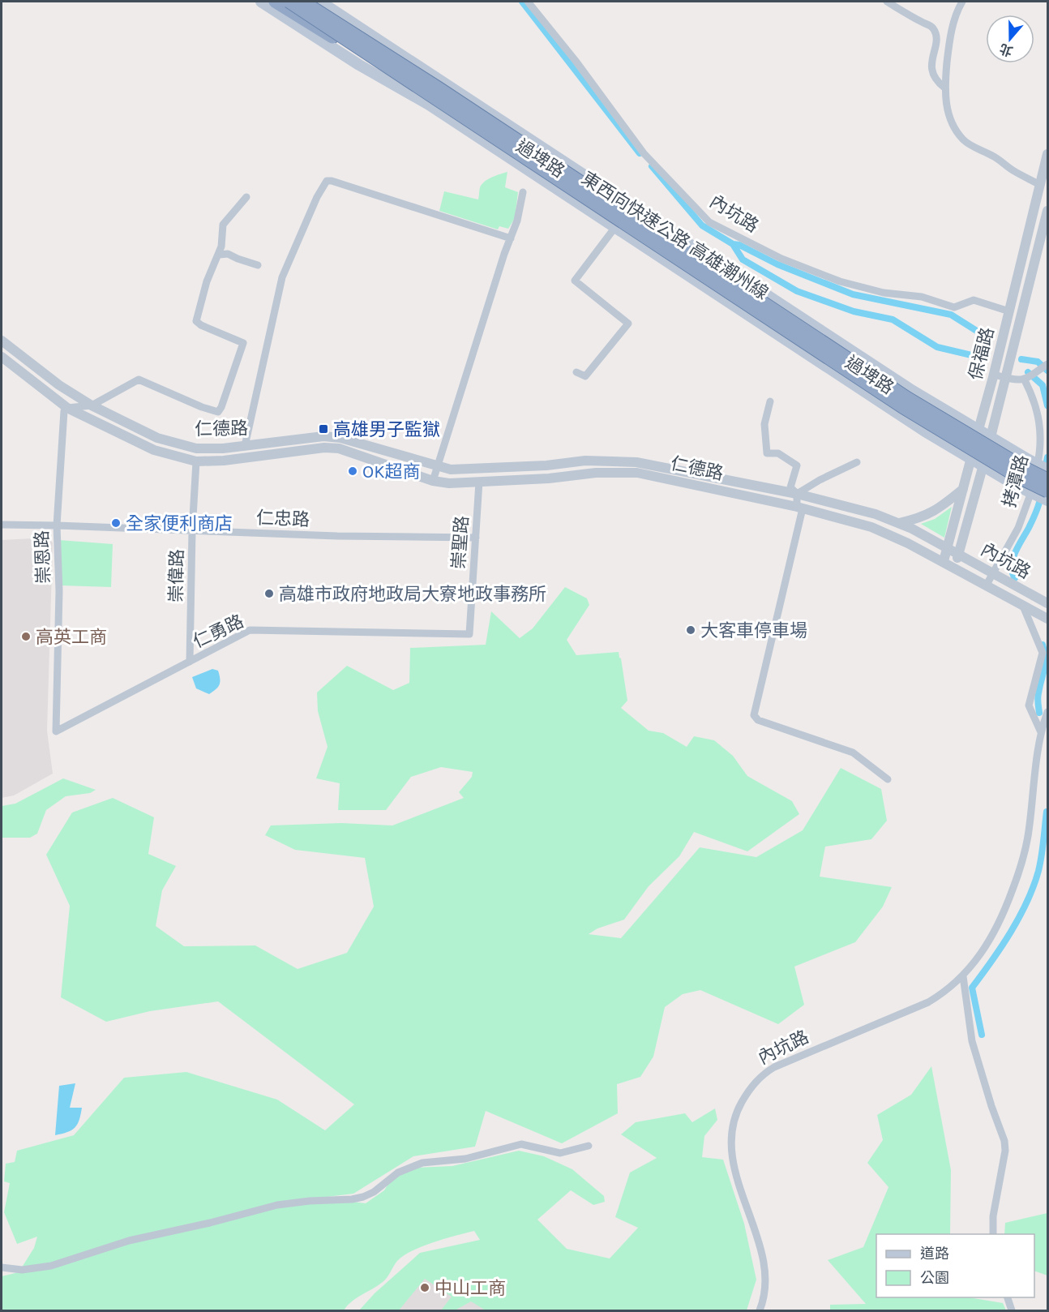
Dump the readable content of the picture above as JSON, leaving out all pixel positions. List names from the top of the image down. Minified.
{"streets":{"highway":["東西向快速公路 高雄潮州線"],"main road":["過埤路"],"street":["內坑路","保福路","仁德路","拷潭路","仁忠路","崇聖路","崇恩路","崇偉路","仁勇路"]},"crossings":[["過埤路","東西向快速公路 高雄潮州線"],["過埤路","保福路"],["過埤路","拷潭路"],["內坑路","保福路"],["內坑路","仁德路"],["內坑路","拷潭路"],["東西向快速公路 高雄潮州線","拷潭路"],["保福路","仁德路"],["仁德路","崇聖路"],["仁德路","崇恩路"],["仁德路","崇偉路"],["仁忠路","崇聖路"],["仁忠路","崇恩路"],["仁忠路","崇偉路"],["崇聖路","仁勇路"],["崇恩路","仁勇路"],["崇偉路","仁勇路"]],"places":{"transit":["高雄男子監獄"],"other":["OK超商","全家便利商店","高雄市政府地政局大寮地政事務所","大客車停車場","高英工商","中山工商"]},"legend":["道路","公園"],"north":"bottom"}
